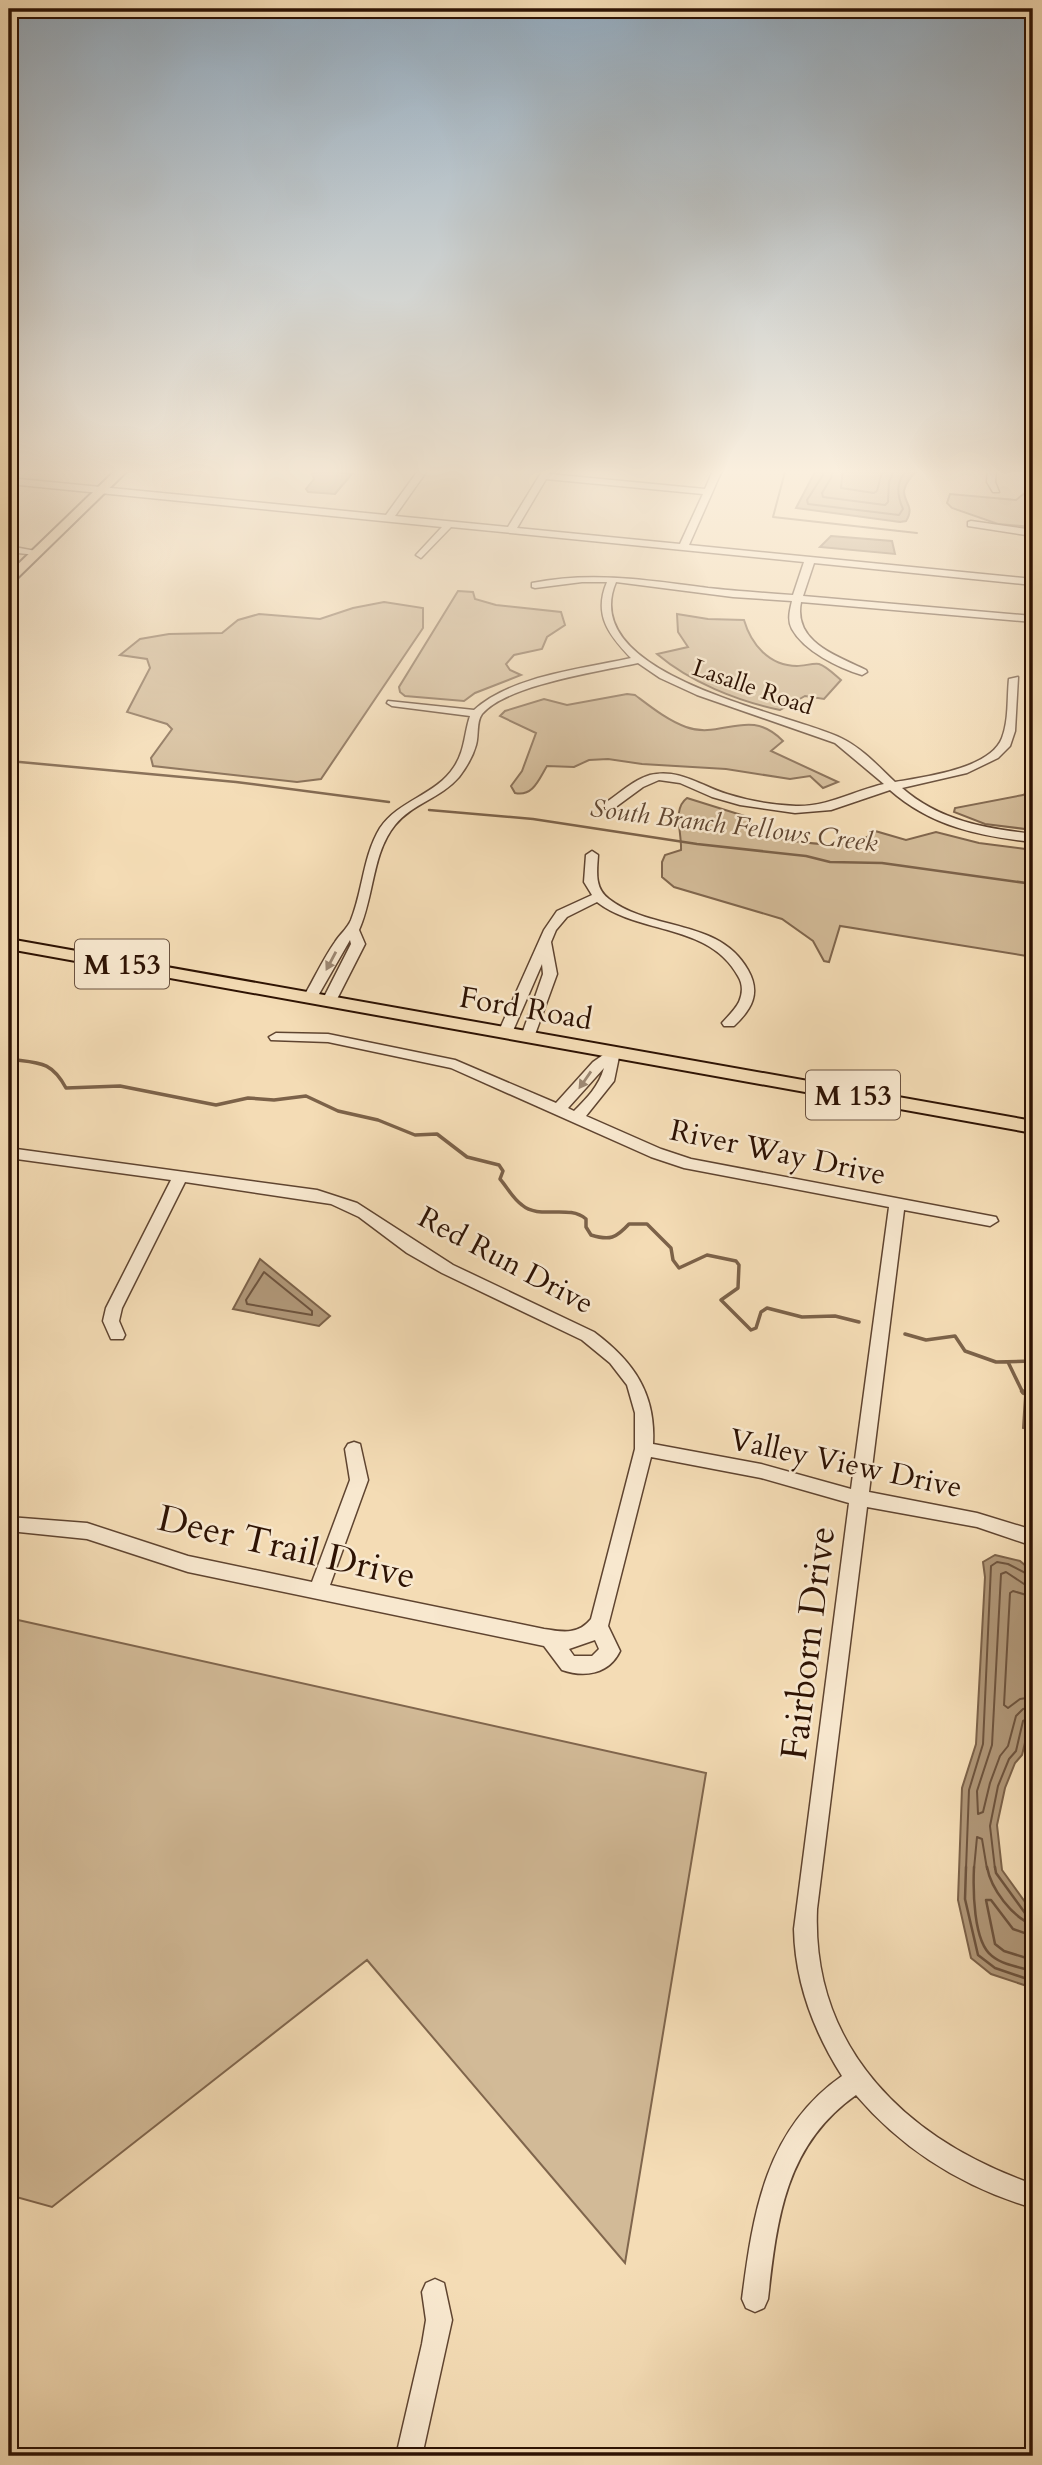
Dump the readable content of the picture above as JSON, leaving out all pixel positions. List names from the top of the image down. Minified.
{"streets":{"main road":["M 153","Ford Road"],"street":["Lasalle Road","River Way Drive","Red Run Drive","Valley View Drive","Deer Trail Drive","Fairborn Drive"]},"crossings":[["River Way Drive","Fairborn Drive"],["Red Run Drive","Valley View Drive"],["Red Run Drive","Deer Trail Drive"],["Valley View Drive","Fairborn Drive"]],"water":["South Branch Fellows Creek"]}
